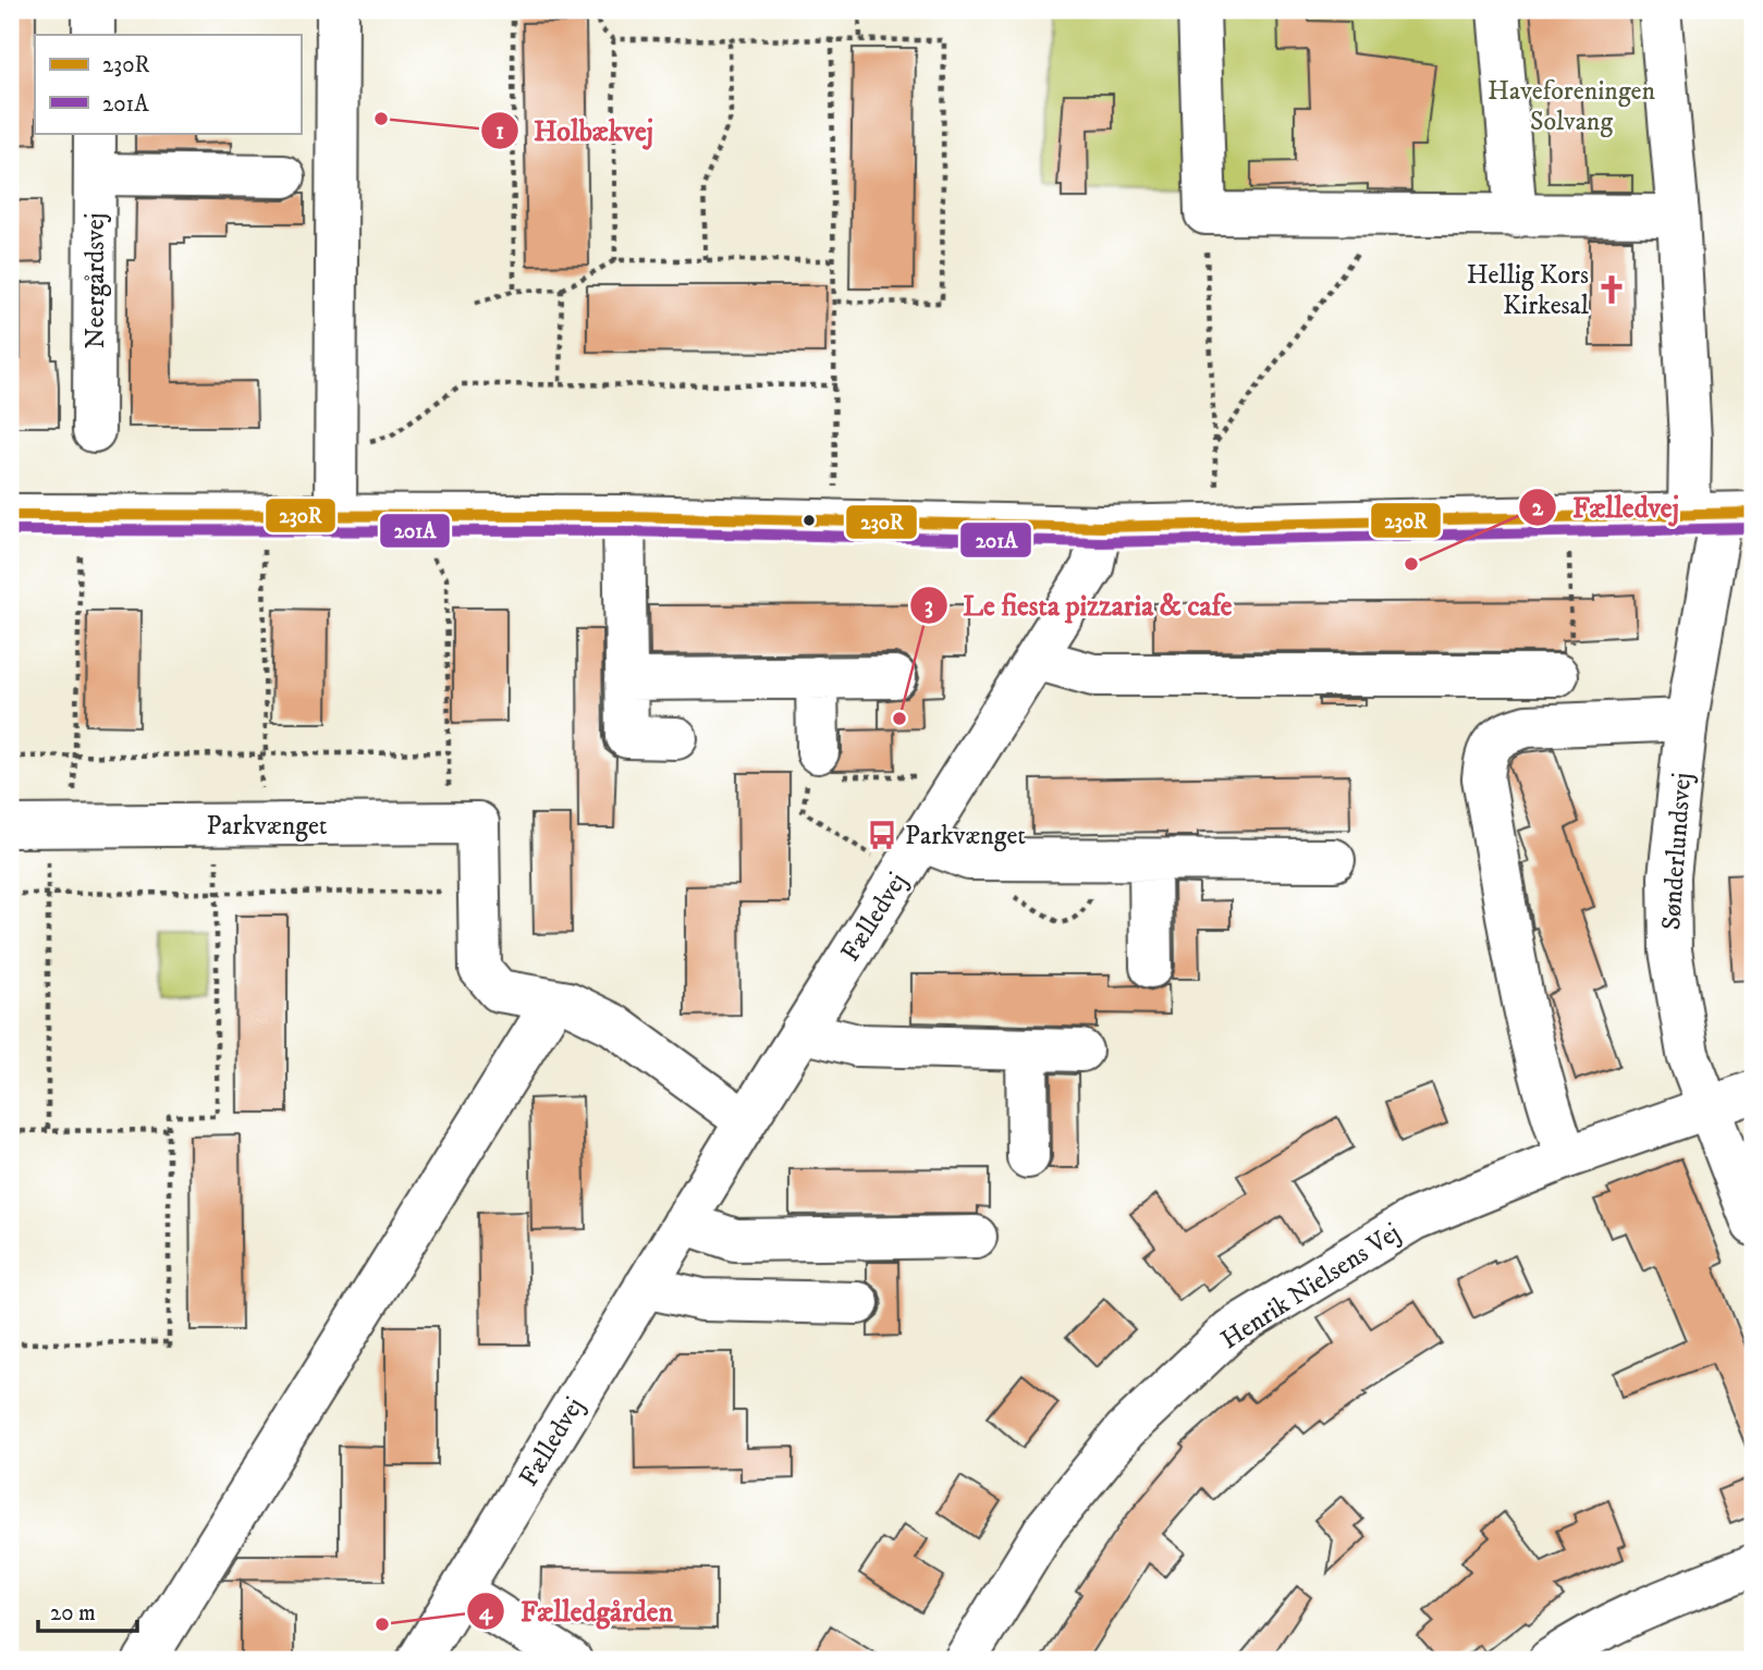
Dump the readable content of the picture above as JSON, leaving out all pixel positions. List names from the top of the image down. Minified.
{"streets":{"street":["Neergårdsvej","Parkvænget","Sønderlundsvej","Fælledvej","Henrik Nielsens Vej"]},"crossings":[["Parkvænget","Fælledvej"],["Sønderlundsvej","Henrik Nielsens Vej"]],"parks":["Haveforeningen Solvang"],"places":{"other":["Holbækvej","Fælledvej","Le fiesta pizzaria & cafe","Fælledgården"],"church":["Hellig Kors Kirkesal"],"bus stop":["Parkvænget"]},"lines":["transit line 230R","transit line 201A"],"legend":["230R","201A"],"scale_bar":"20 m"}
